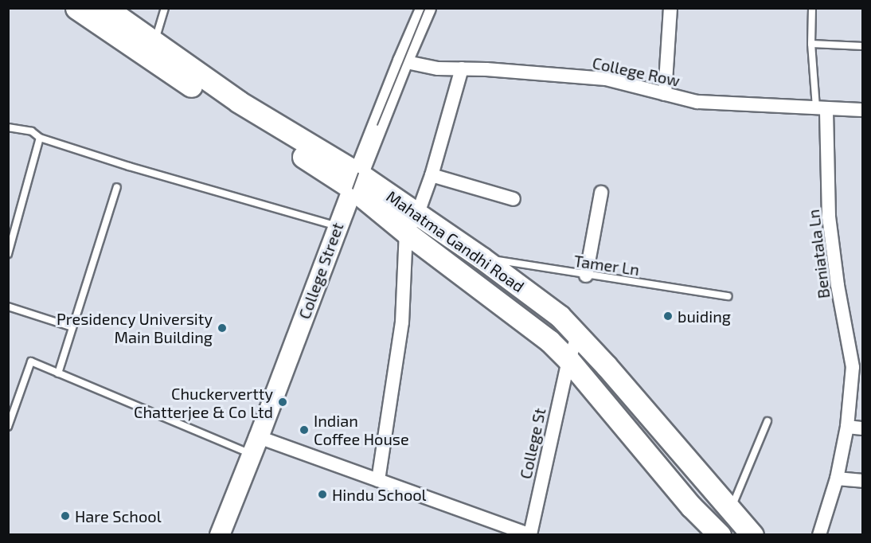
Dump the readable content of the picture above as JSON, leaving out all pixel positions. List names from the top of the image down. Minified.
{"streets":{"main road":["Mahatma Gandhi Road","College Street"],"street":["College Row","Beniatala Ln","College St"],"lane":["Tamer Ln"]},"crossings":[["College Row","Beniatala Ln"],["College Row","College Street"],["Mahatma Gandhi Road","Tamer Ln"],["Mahatma Gandhi Road","College Street"],["Mahatma Gandhi Road","College St"]],"places":["buiding","Presidency University Main Building","Chuckervertty Chatterjee & Co Ltd","Indian Coffee House","Hindu School","Hare School"]}
